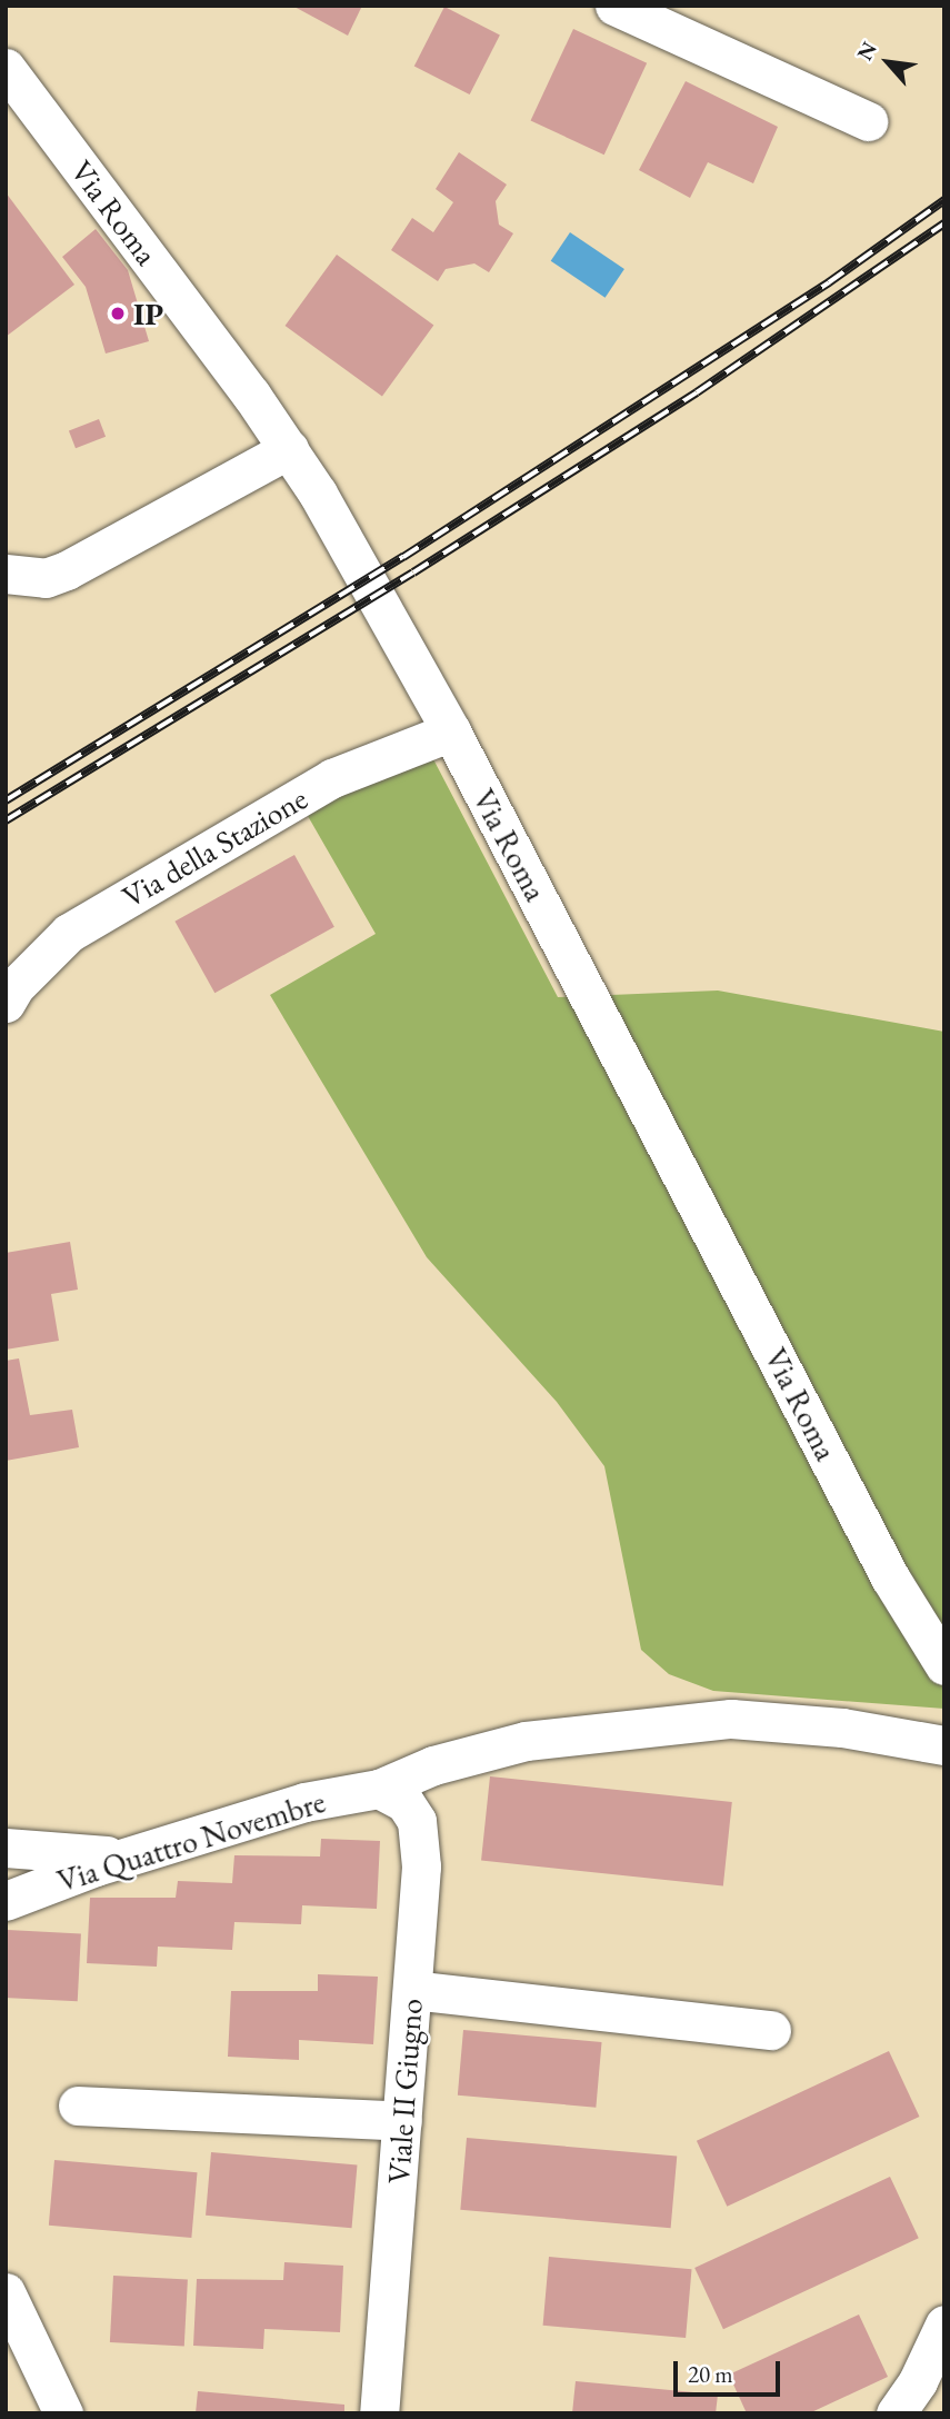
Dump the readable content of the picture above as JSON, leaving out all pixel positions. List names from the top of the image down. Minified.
{"streets":{"street":["Via Roma","Via della Stazione","Via Quattro Novembre","Viale II Giugno"]},"crossings":[["Via Roma","Via della Stazione"],["Via Quattro Novembre","Viale II Giugno"]],"places":["IP"],"scale_bar":"20 m","north":"top left"}
